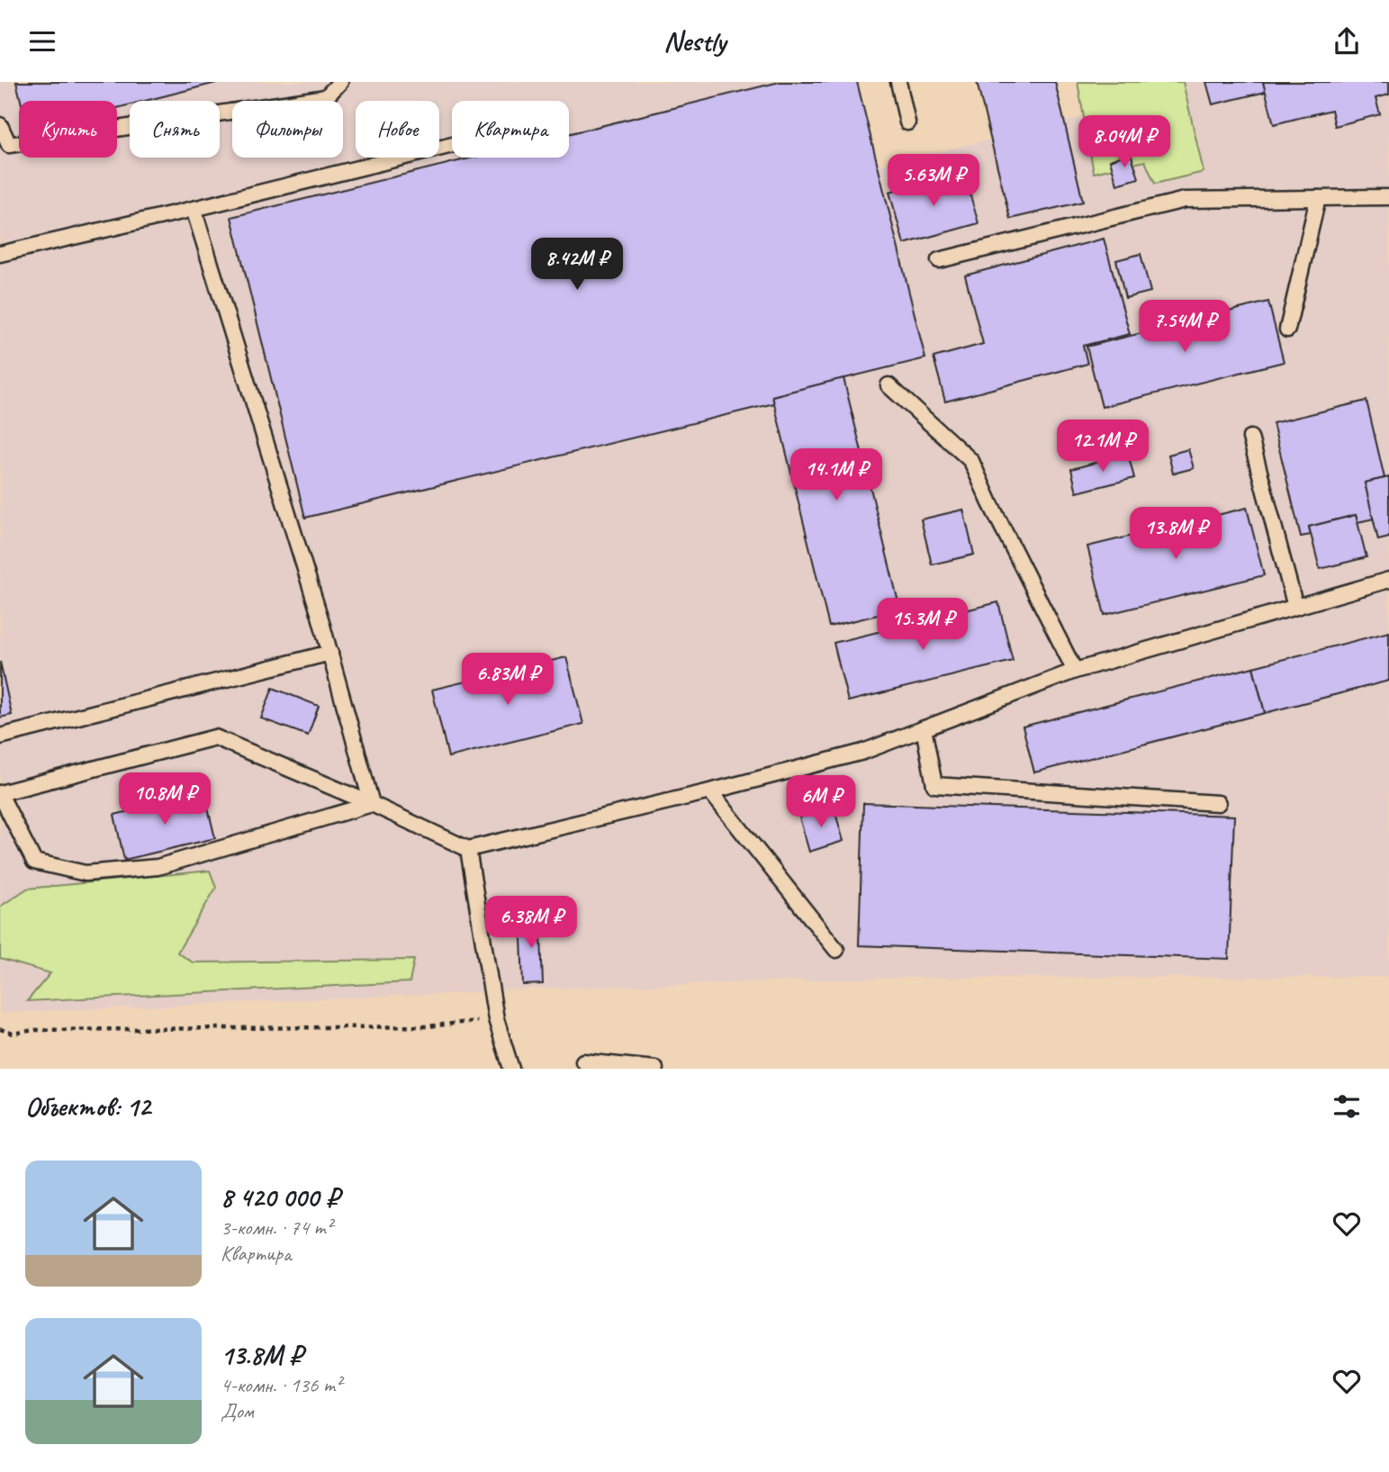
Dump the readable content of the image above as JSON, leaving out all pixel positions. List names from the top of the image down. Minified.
{"page":{"header":"Nestly","chip":["Купить","Снять","Фильтры","Новое","Квартира"],"price":["8.04M ₽","5.63M ₽","8.42M ₽","7.54M ₽","12.1M ₽","14.1M ₽","13.8M ₽","15.3M ₽","6.83M ₽","10.8M ₽","6M ₽","6.38M ₽"],"heading":"Объектов: 12","list":[{"name":"8 420 000 ₽","note":"3-комн. · 74 m² · Квартира"},{"name":"13.8M ₽","note":"4-комн. · 136 m² · Дом"}]}}
